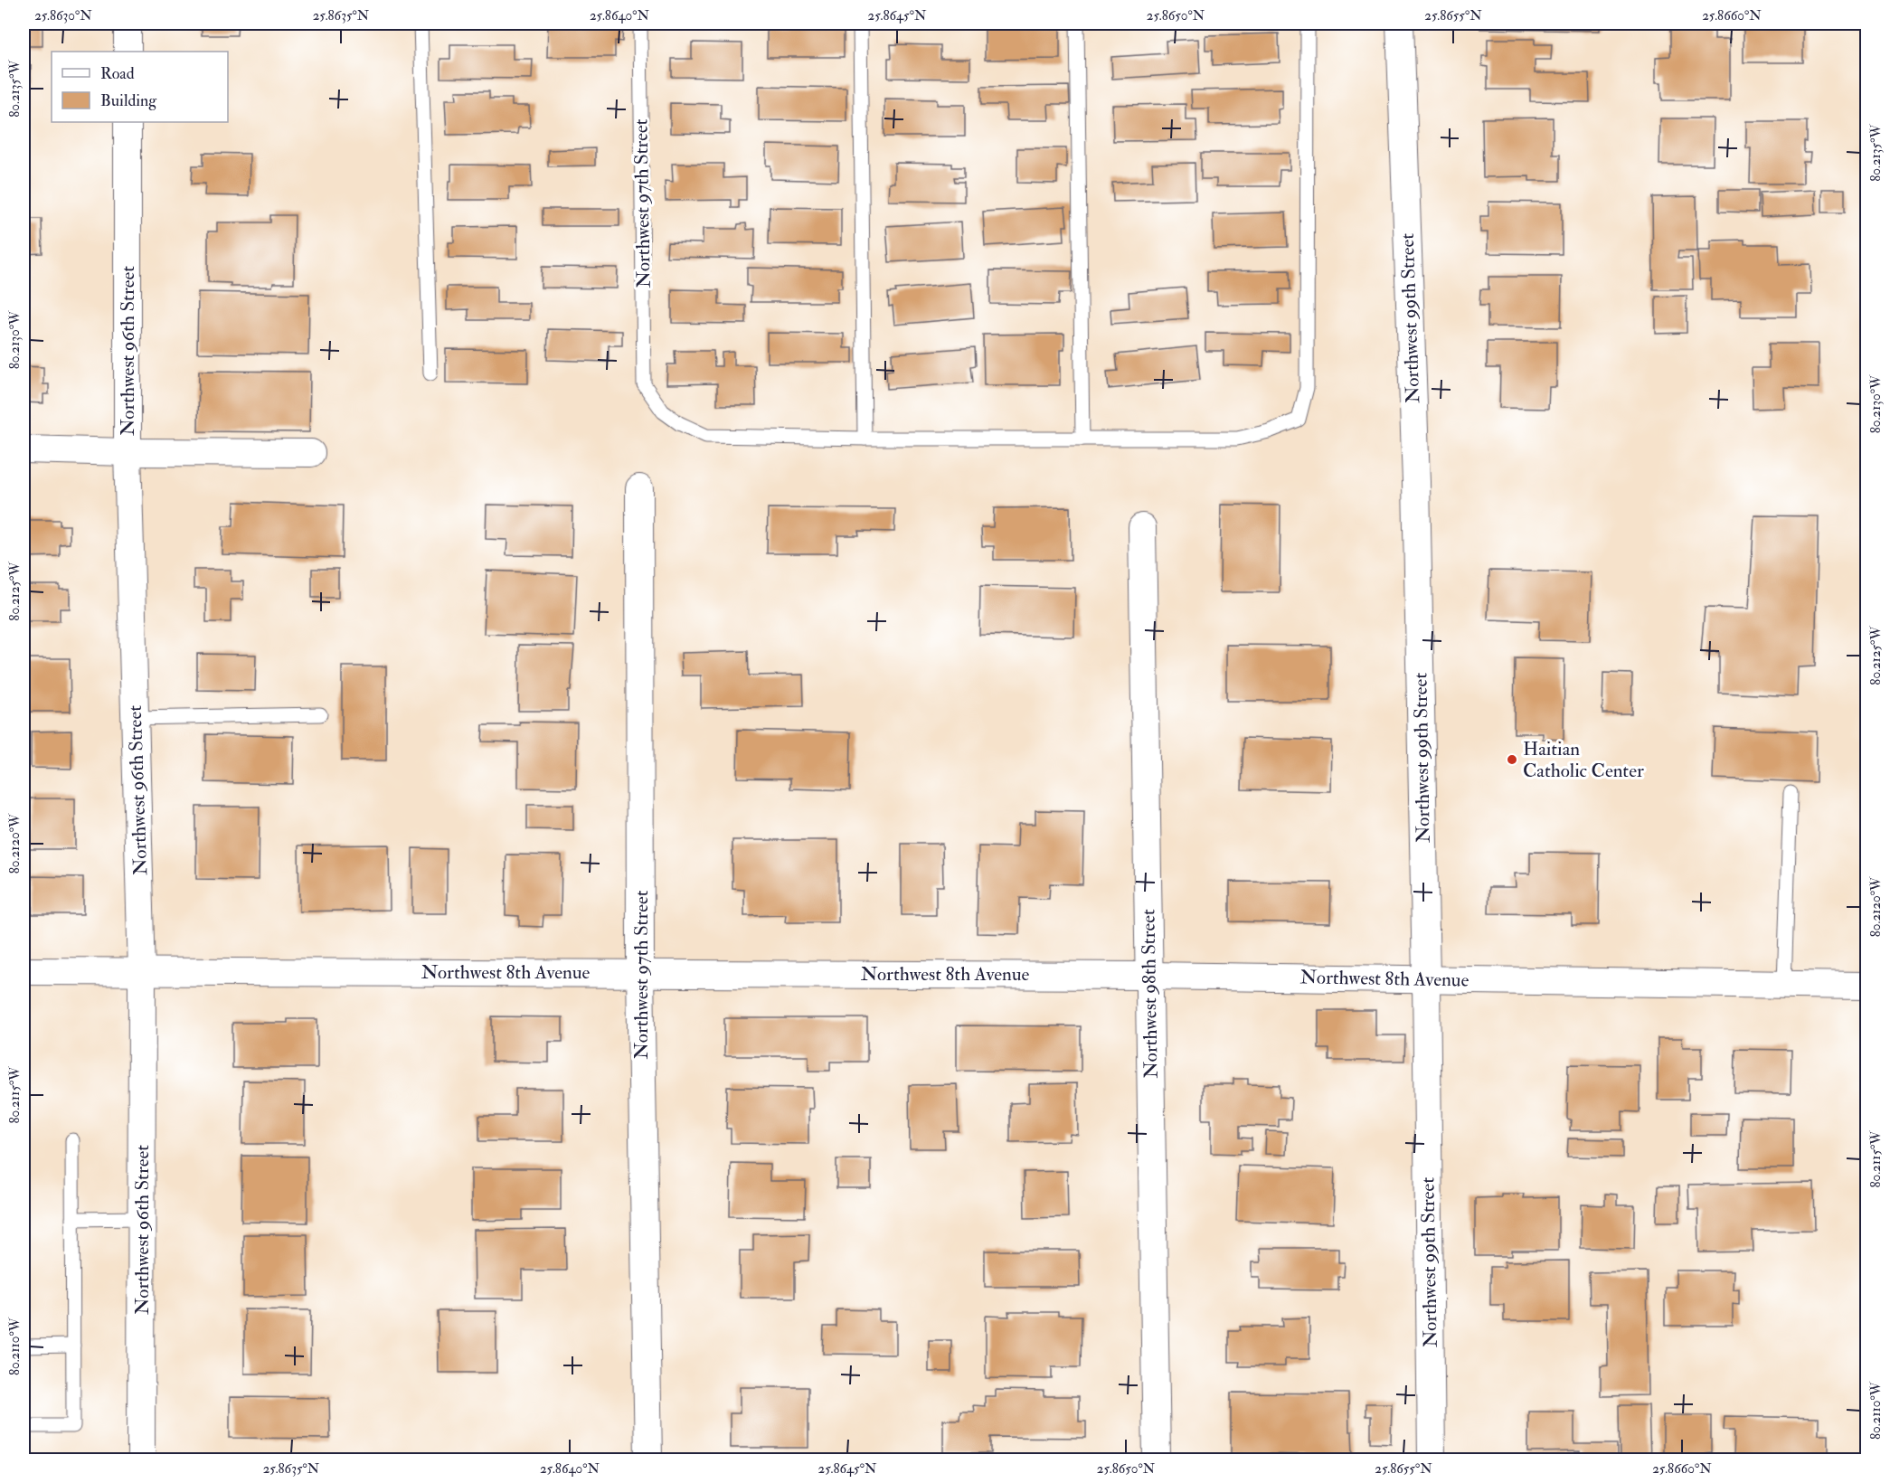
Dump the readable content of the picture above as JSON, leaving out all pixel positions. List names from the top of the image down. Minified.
{"streets":{"street":["Northwest 97th Street","Northwest 99th Street","Northwest 96th Street","Northwest 8th Avenue","Northwest 98th Street"]},"crossings":[["Northwest 97th Street","Northwest 8th Avenue"],["Northwest 99th Street","Northwest 8th Avenue"],["Northwest 96th Street","Northwest 8th Avenue"],["Northwest 8th Avenue","Northwest 98th Street"]],"places":["Haitian Catholic Center"],"legend":["Road","Building"],"coordinates":["25.8630°N","25.8635°N","25.8640°N","25.8645°N","25.8650°N","25.8655°N","25.8660°N","80.2135°W","80.2130°W","80.2125°W","80.2120°W","80.2115°W","80.2110°W"]}
